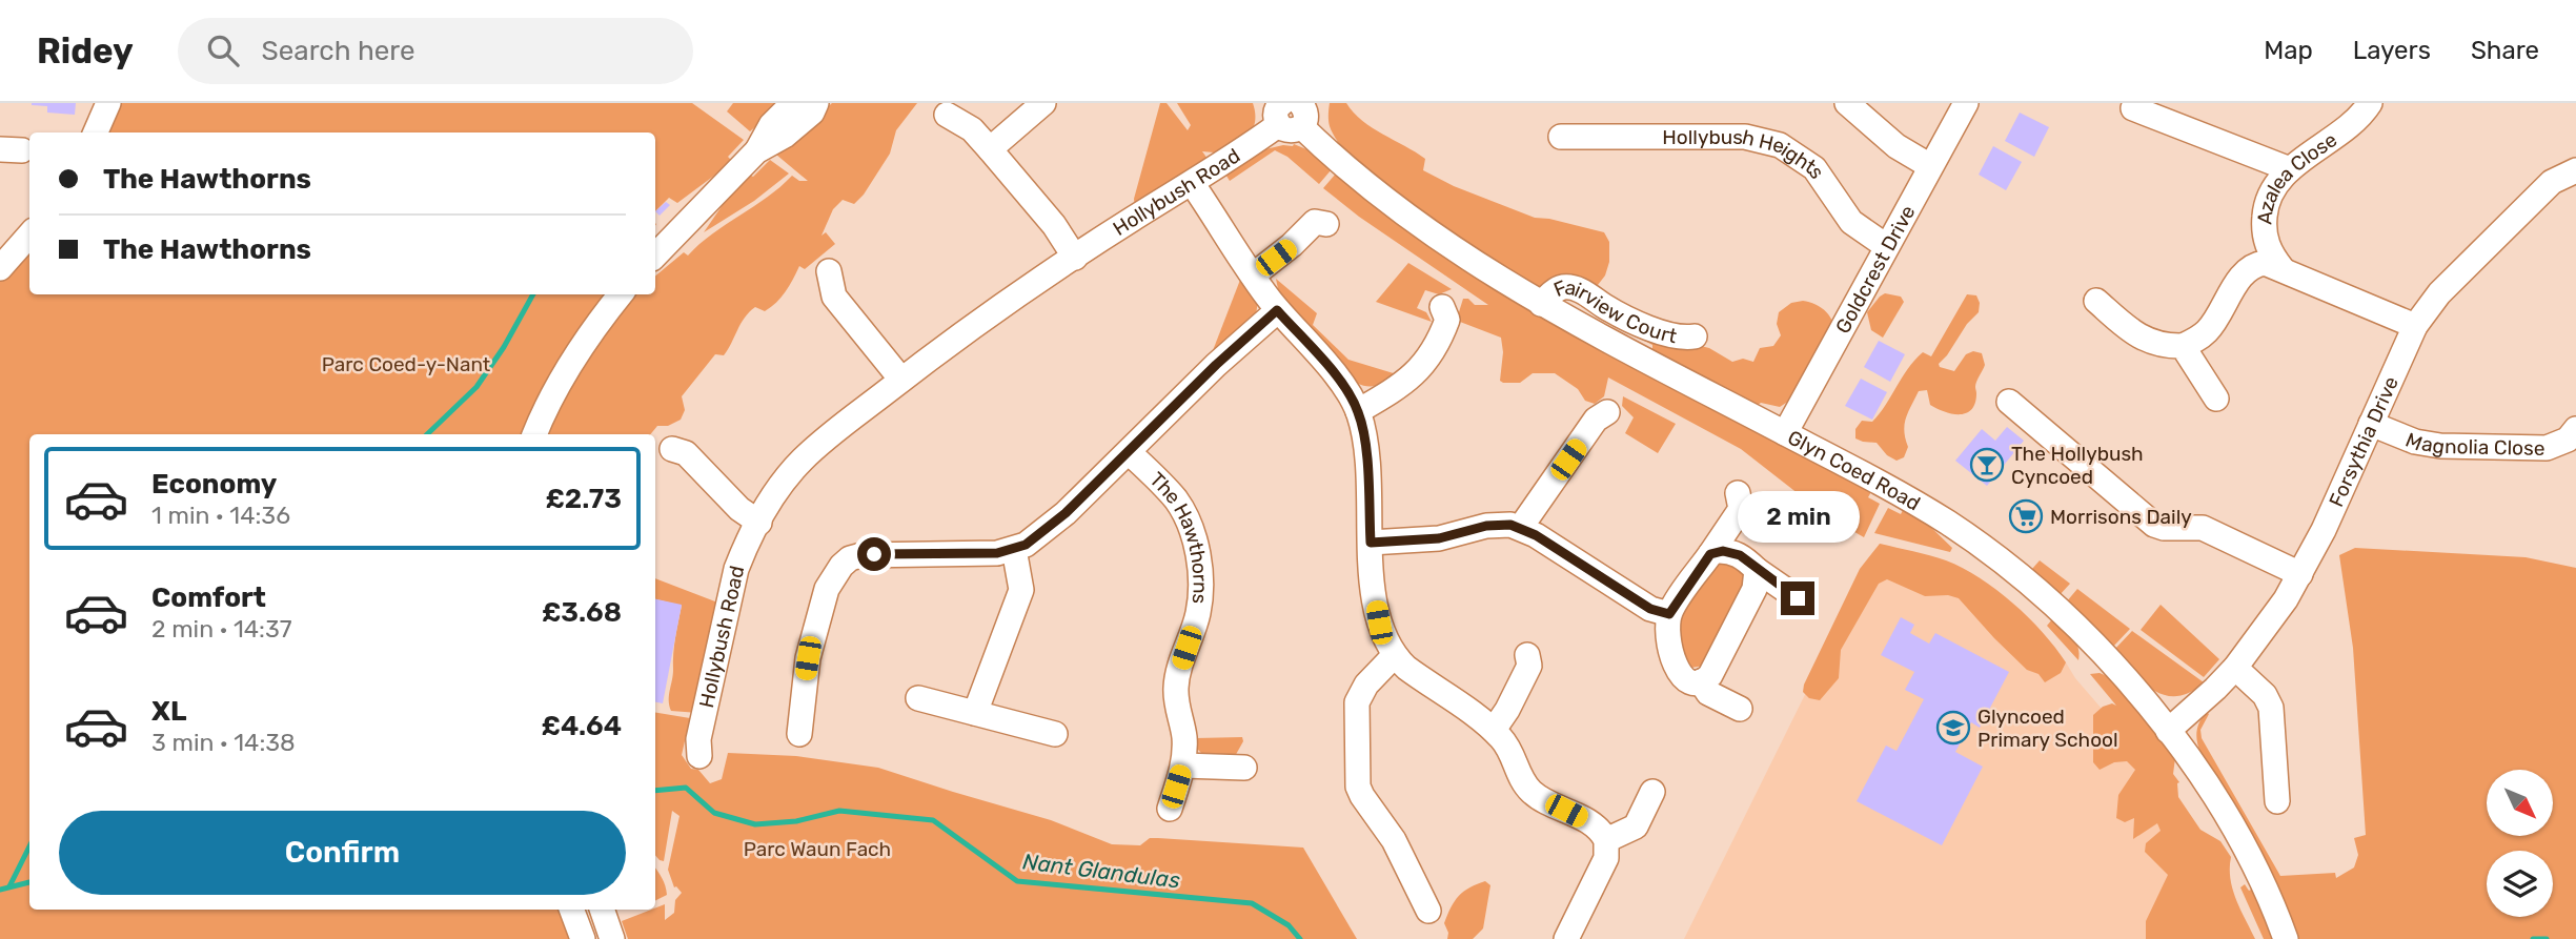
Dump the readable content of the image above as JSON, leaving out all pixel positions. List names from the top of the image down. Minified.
{"streets":{"street":["Hollybush Heights","Azalea Close","Hollybush Road","Goldcrest Drive","Fairview Court","Magnolia Close","Forsythia Drive","Glyn Coed Road","The Hawthorns"]},"crossings":[["Hollybush Heights","Goldcrest Drive"],["Hollybush Road","Glyn Coed Road"],["Goldcrest Drive","Glyn Coed Road"],["Fairview Court","Glyn Coed Road"],["Magnolia Close","Forsythia Drive"],["Forsythia Drive","Glyn Coed Road"]],"water":["Nant Glandulas"],"parks":["Parc Coed-y-Nant","Parc Waun Fach"],"places":{"bar":["The Hollybush Cyncoed"],"supermarket":["Morrisons Daily"],"school or university":["Glyncoed Primary School"]},"north":"bottom right","page":{"header":"Ridey","search":"Search here","nav":["Map","Layers","Share"],"banner":["The Hawthorns","The Hawthorns"],"list":[{"name":"Economy","note":"1 min · 14:36","value":"£2.73"},{"name":"Comfort","note":"2 min · 14:37","value":"£3.68"},{"name":"XL","note":"3 min · 14:38","value":"£4.64"}],"bubble":"2 min","buttons":"Confirm"}}
